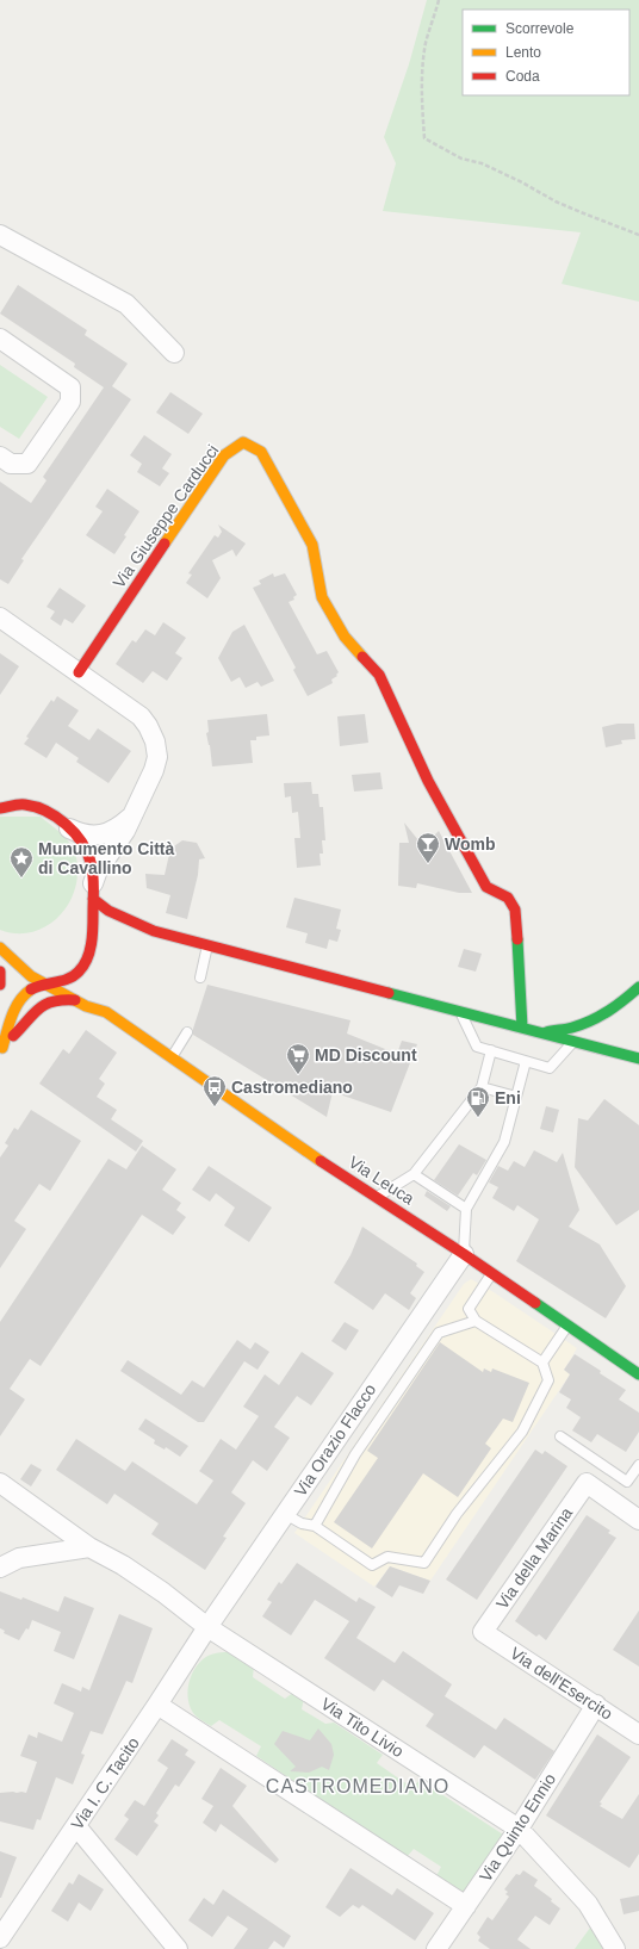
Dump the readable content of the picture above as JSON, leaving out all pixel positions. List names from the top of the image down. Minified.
{"streets":{"street":["Via Giuseppe Carducci","Via Leuca","Via Orazio Flacco","Via della Marina","Via dell'Esercito","Via Tito Livio","Via I. C. Tacito","Via Quinto Ennio"]},"crossings":[["Via Leuca","Via Orazio Flacco"],["Via Orazio Flacco","Via Tito Livio"],["Via Orazio Flacco","Via I. C. Tacito"],["Via della Marina","Via dell'Esercito"],["Via dell'Esercito","Via Quinto Ennio"],["Via Tito Livio","Via I. C. Tacito"],["Via Tito Livio","Via Quinto Ennio"]],"districts":["CASTROMEDIANO"],"places":{"bar":["Womb"],"place":["Munumento Città di Cavallino"],"supermarket":["MD Discount"],"bus stop":["Castromediano"],"fuel station":["Eni"]},"legend":["Scorrevole","Lento","Coda"]}
